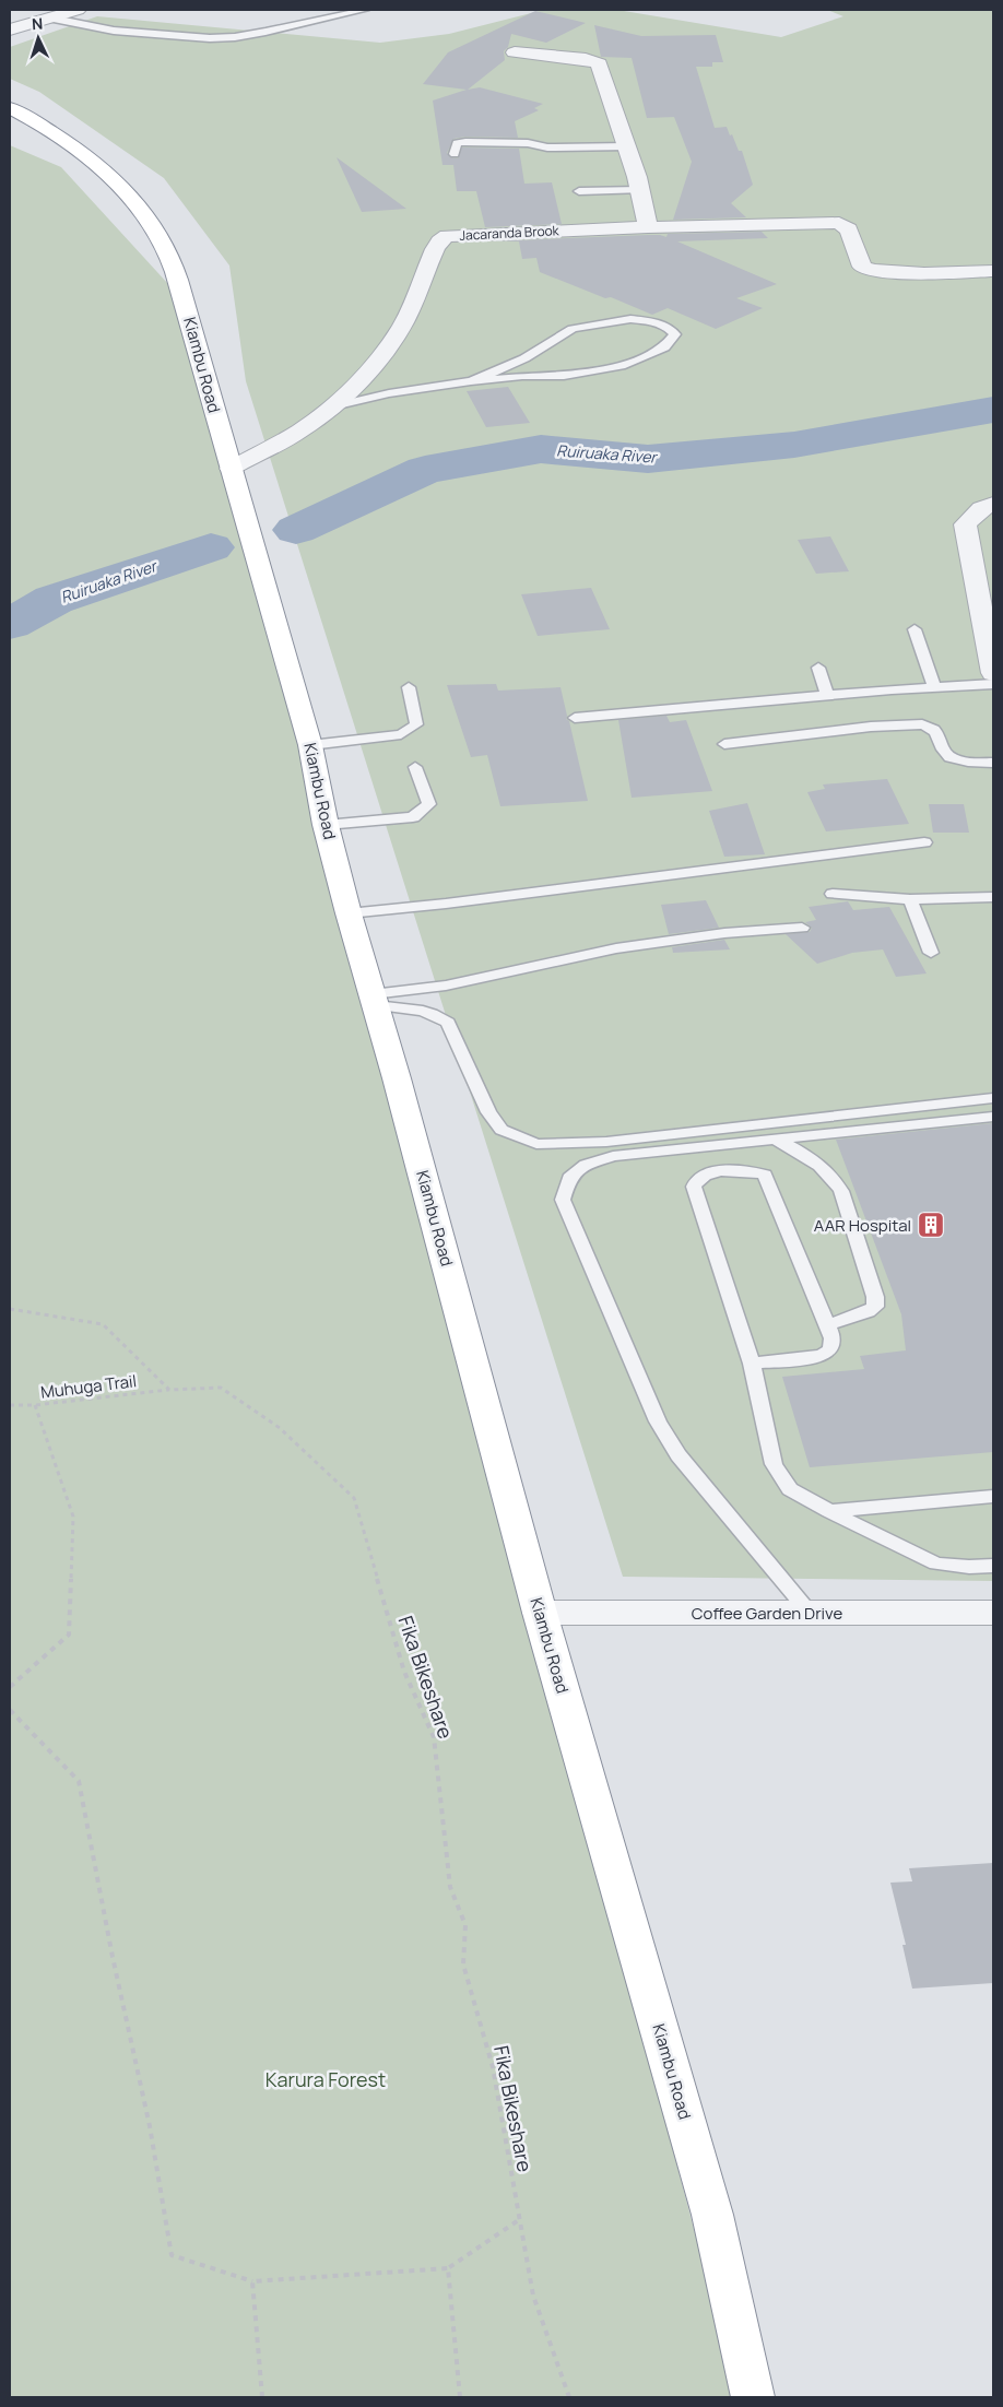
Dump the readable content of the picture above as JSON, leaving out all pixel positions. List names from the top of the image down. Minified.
{"streets":{"highway":["Kiambu Road"],"street":["Jacaranda Brook","Coffee Garden Drive"],"path":["Muhuga Trail","Fika Bikeshare"]},"crossings":[["Jacaranda Brook","Kiambu Road"],["Kiambu Road","Coffee Garden Drive"],["Muhuga Trail","Fika Bikeshare"]],"water":["Ruiruaka River"],"parks":["Karura Forest"],"places":{"building":["AAR Hospital"]},"north":"top"}
